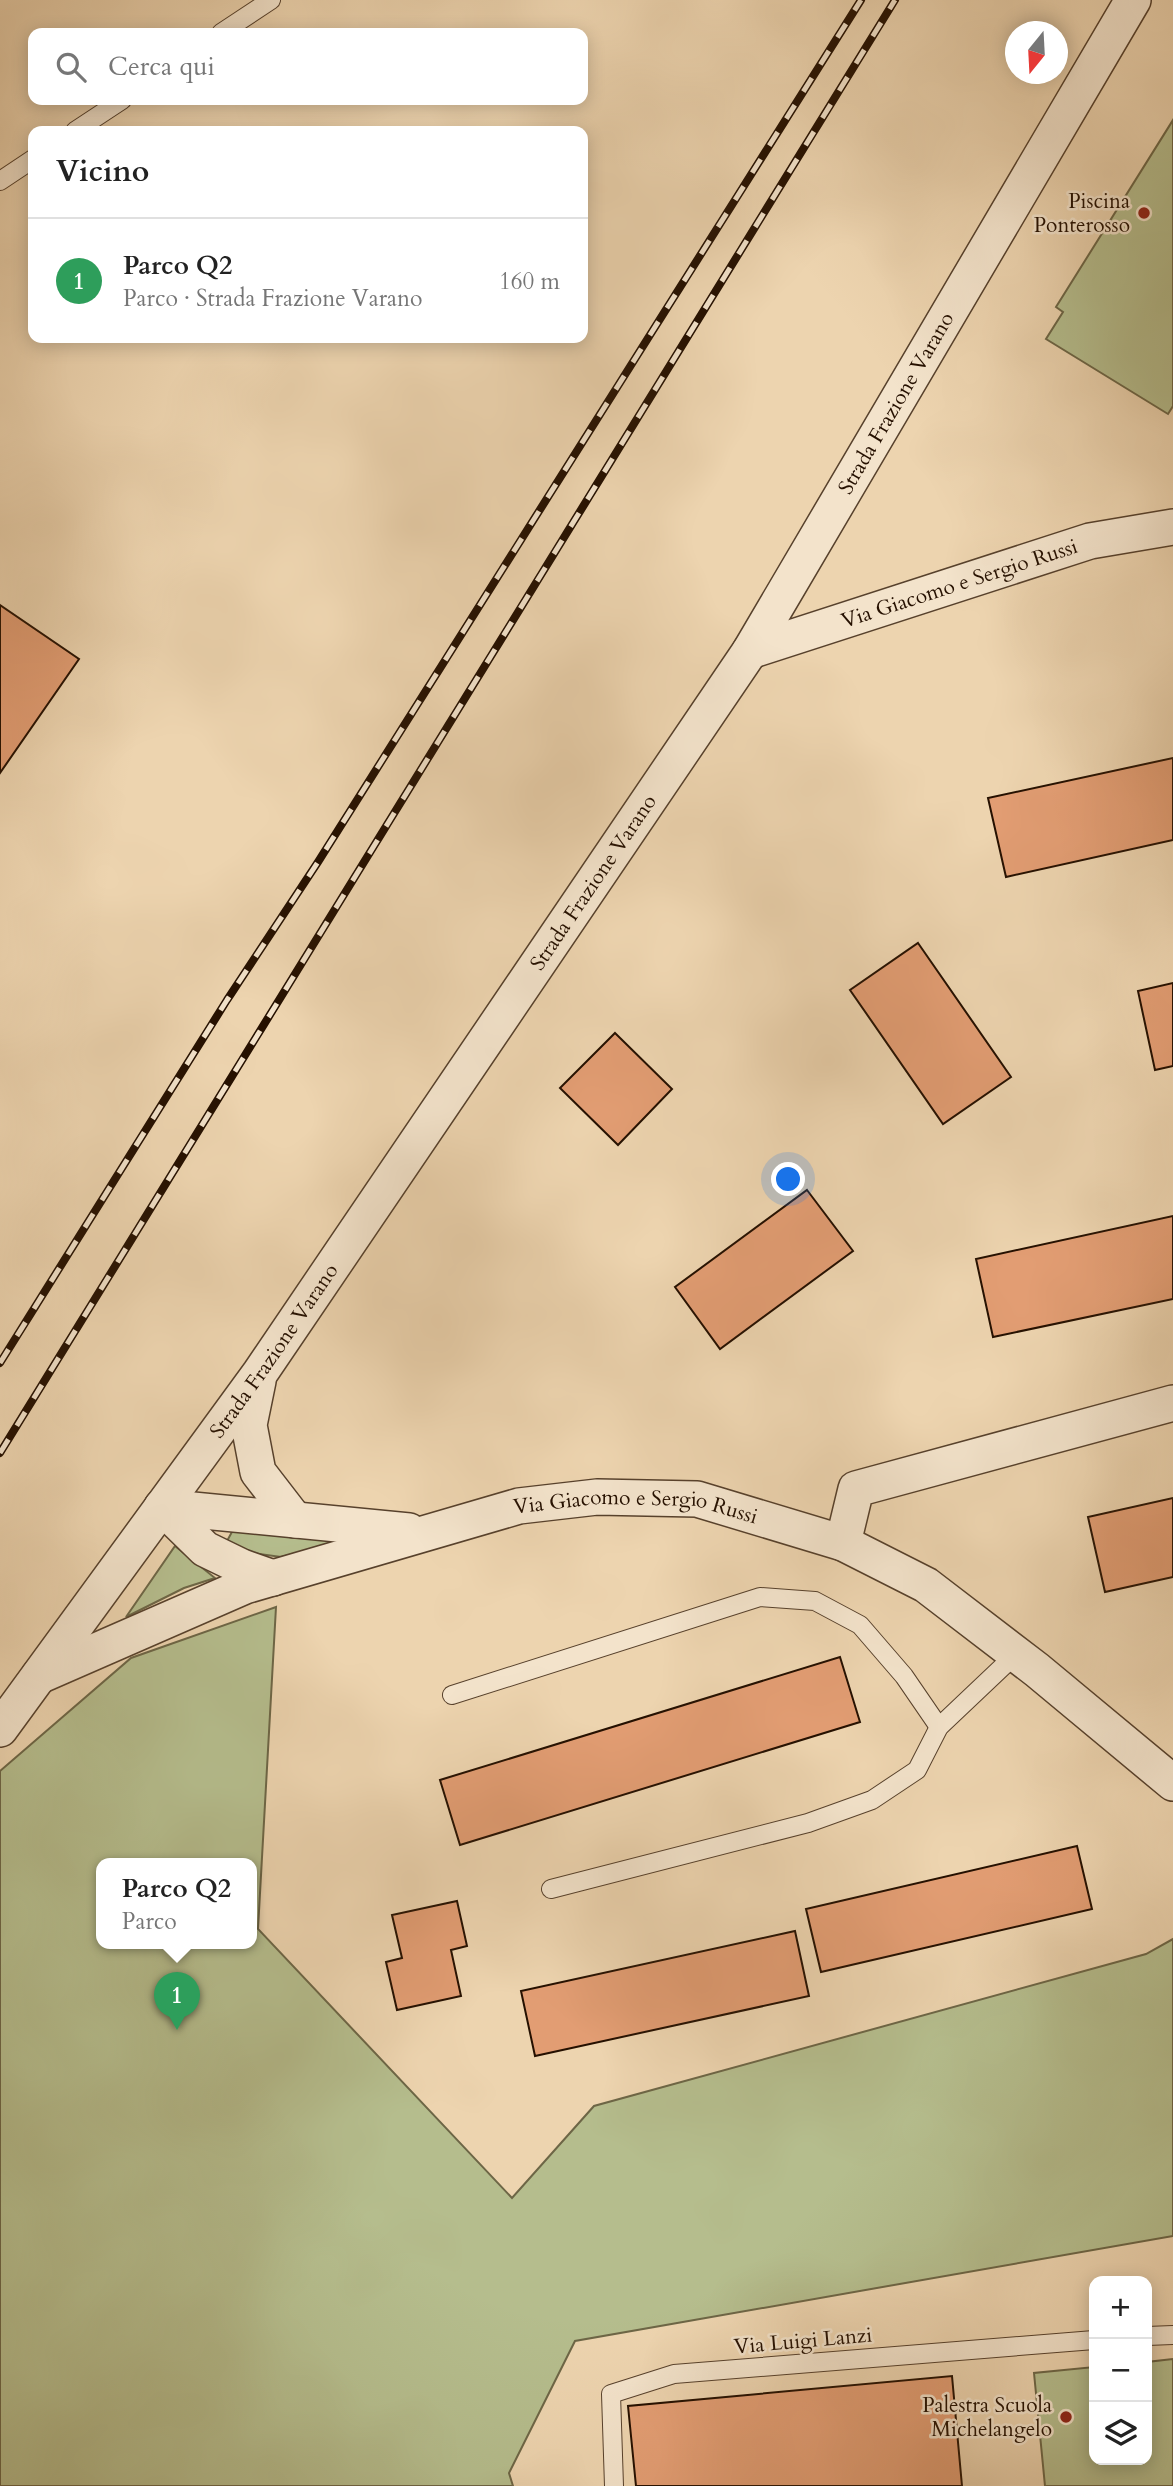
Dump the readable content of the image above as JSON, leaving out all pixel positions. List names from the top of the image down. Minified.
{"streets":{"street":["Strada Frazione Varano","Via Giacomo e Sergio Russi"],"lane":["Via Luigi Lanzi"]},"crossings":[["Strada Frazione Varano","Via Giacomo e Sergio Russi"]],"places":["Piscina Ponterosso","Palestra Scuola Michelangelo"],"north":"bottom","page":{"search":"Cerca qui","heading":"Vicino","list":[{"mark":"1","name":"Parco Q2","note":"Parco · Strada Frazione Varano","value":"160 m"}],"popup":["Parco Q2","Parco"],"pins":"1","map_buttons":["+","−"]}}
